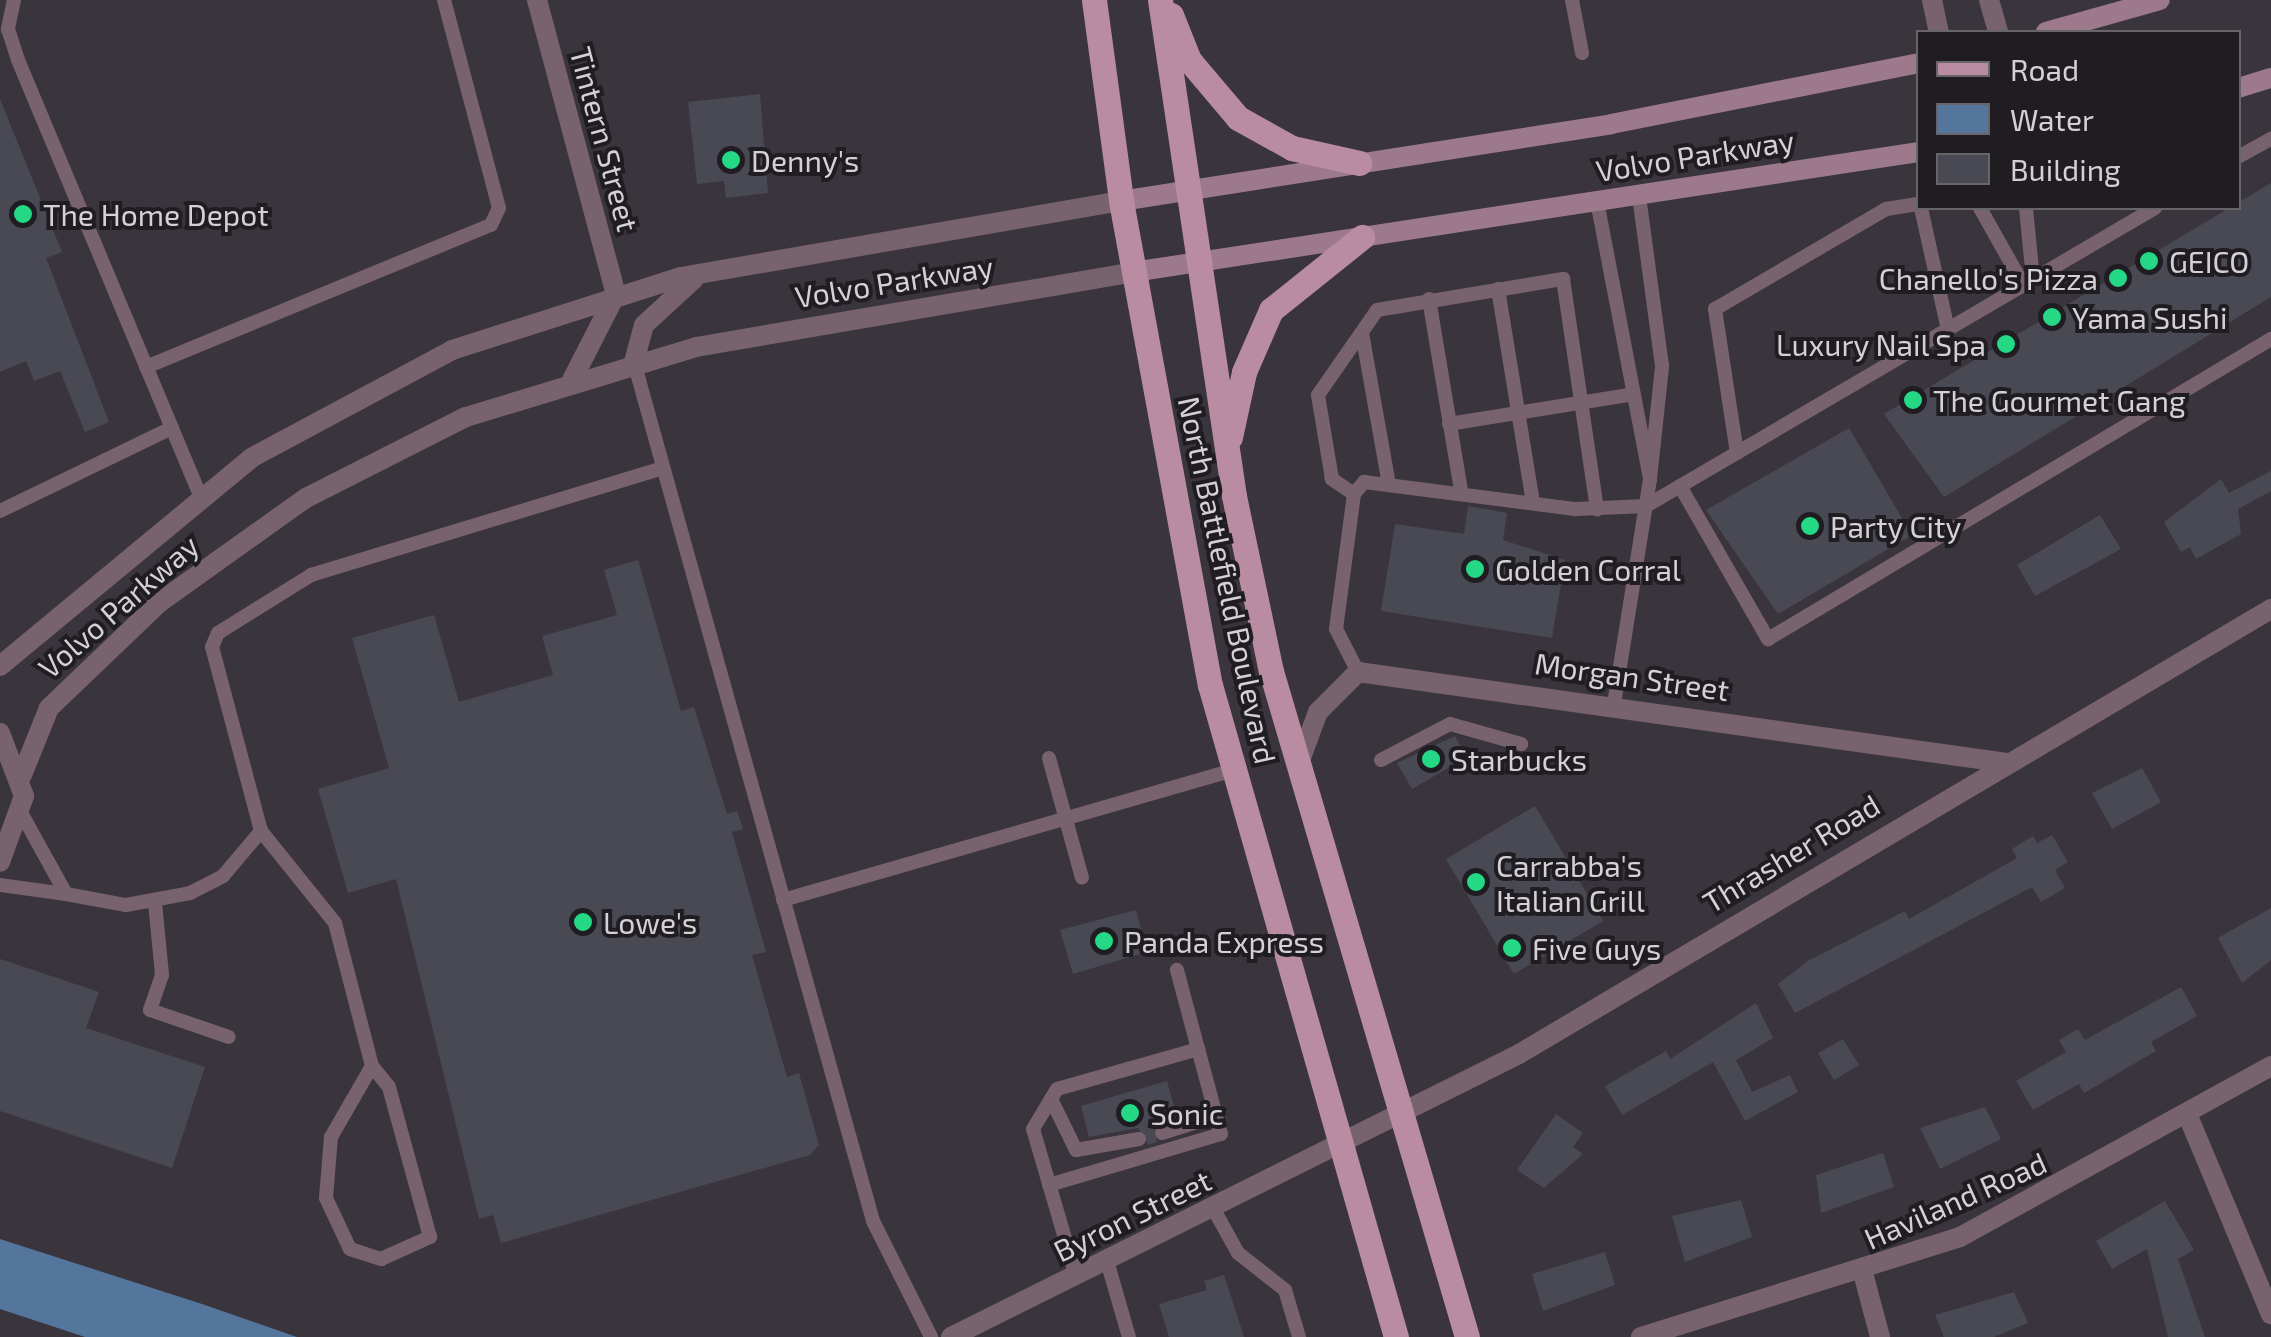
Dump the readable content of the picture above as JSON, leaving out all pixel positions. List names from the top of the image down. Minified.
{"streets":{"main road":["Volvo Parkway","North Battlefield Boulevard"],"street":["Tintern Street","Morgan Street","Thrasher Road","Haviland Road","Byron Street"]},"crossings":[["Tintern Street","Volvo Parkway"],["Volvo Parkway","North Battlefield Boulevard"],["North Battlefield Boulevard","Thrasher Road"],["North Battlefield Boulevard","Byron Street"],["Morgan Street","Thrasher Road"],["Thrasher Road","Byron Street"]],"places":["Denny's","The Home Depot","GEICO","Chanello's Pizza","Yama Sushi","Luxury Nail Spa","The Gourmet Gang","Party City","Golden Corral","Starbucks","Carrabba's Italian Grill","Lowe's","Panda Express","Five Guys","Sonic"],"legend":["Road","Water","Building"]}
